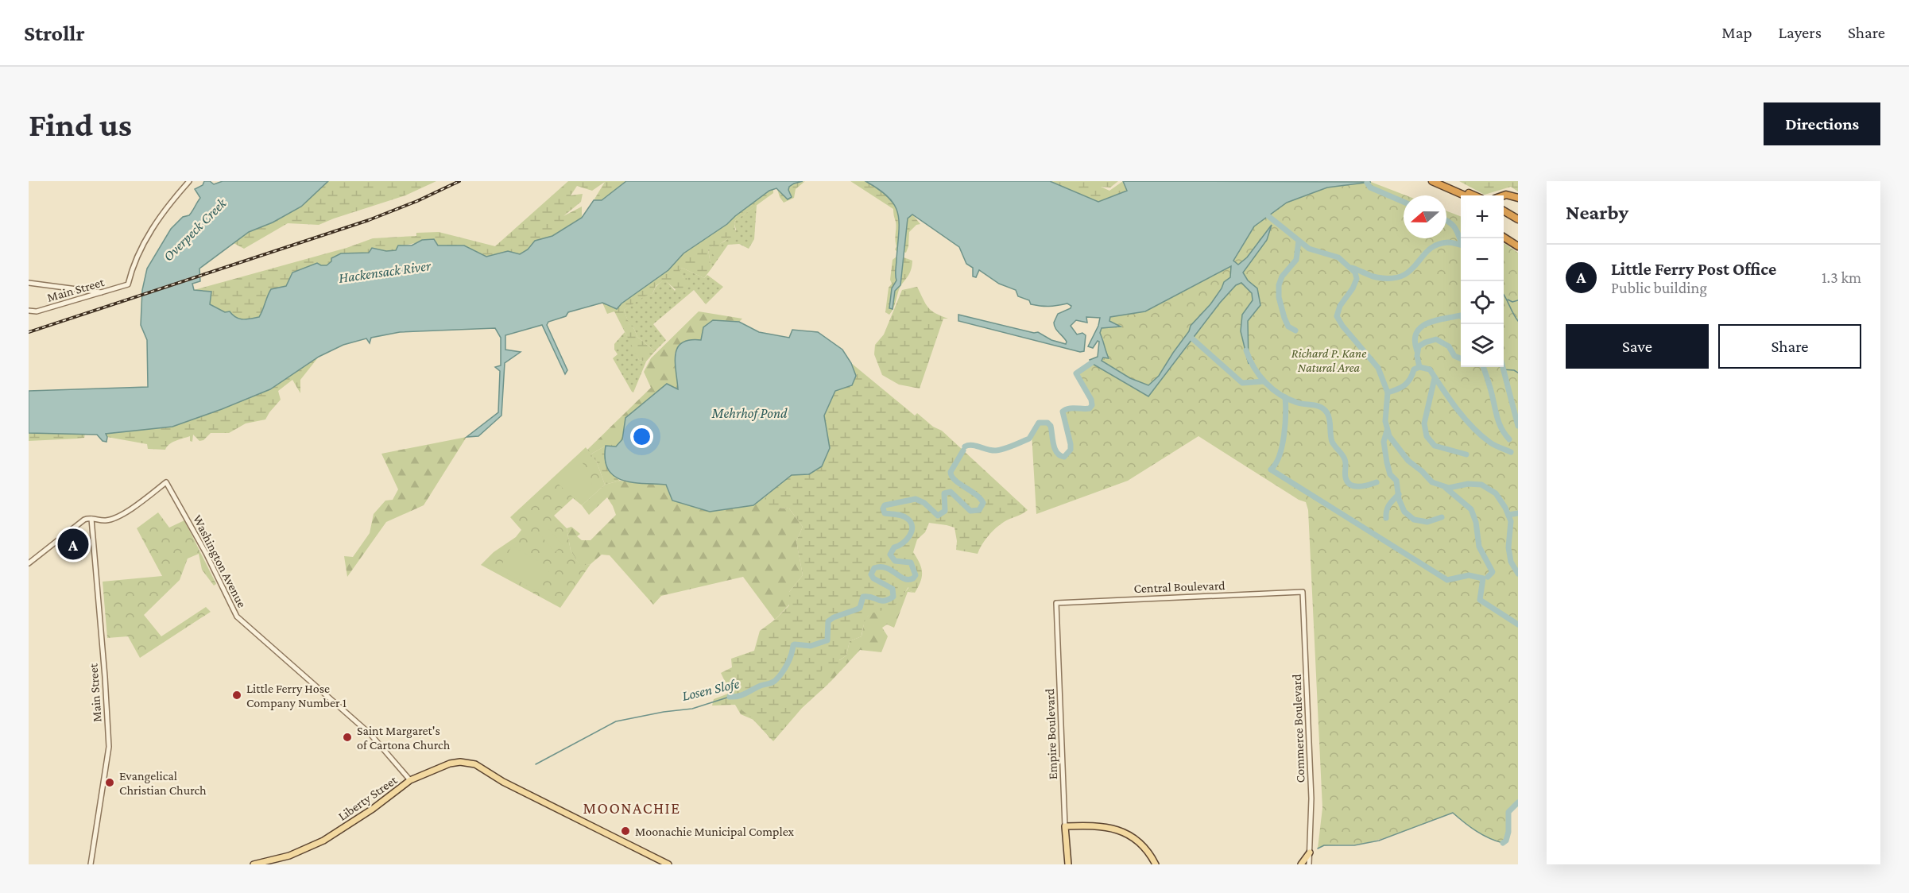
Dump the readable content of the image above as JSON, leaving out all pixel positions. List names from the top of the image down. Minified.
{"streets":{"main road":["Empire Boulevard","Liberty Street"],"street":["Main Street","Washington Avenue","Central Boulevard","Commerce Boulevard"]},"crossings":[["Main Street","Washington Avenue"],["Washington Avenue","Liberty Street"],["Central Boulevard","Commerce Boulevard"],["Central Boulevard","Empire Boulevard"]],"districts":["MOONACHIE"],"water":["Overpeck Creek","Hackensack River","Mehrhof Pond","Losen Slofe"],"parks":["Richard P. Kane Natural Area"],"places":["Little Ferry Hose Company Number 1","Saint Margaret's of Cartona Church","Evangelical Christian Church","Moonachie Municipal Complex"],"north":"left","page":{"header":"Strollr","nav":["Map","Layers","Share"],"buttons":["Directions",["Save","Share"]],"title":"Find us","heading":"Nearby","map_buttons":["+","−"],"list":[{"mark":"A","name":"Little Ferry Post Office","note":"Public building","value":"1.3 km"}],"pins":"A"}}
